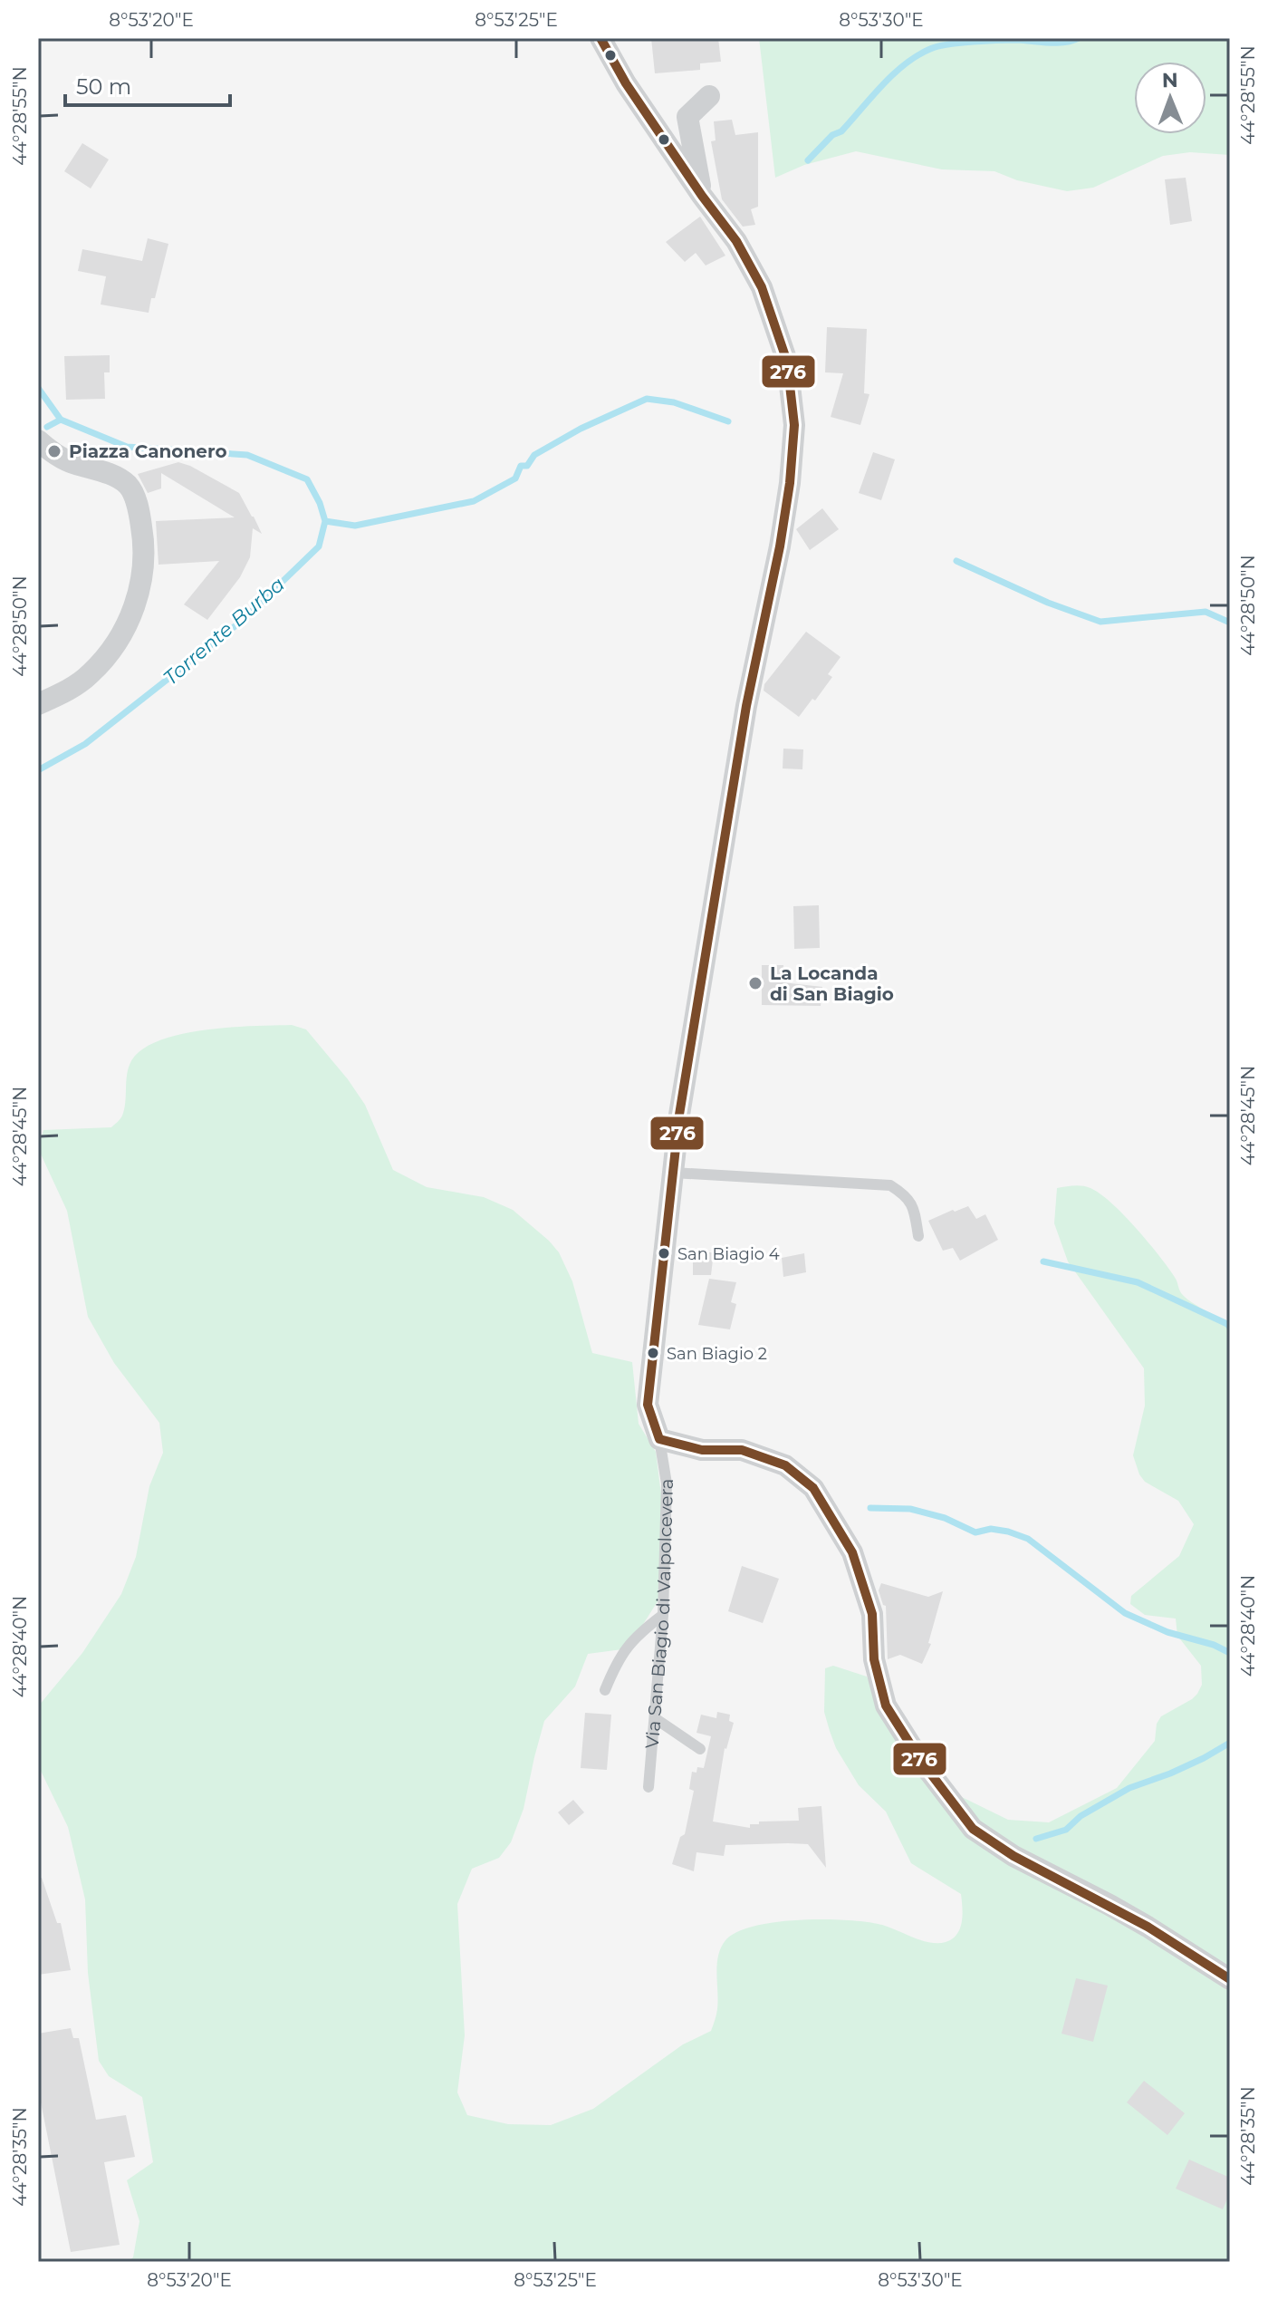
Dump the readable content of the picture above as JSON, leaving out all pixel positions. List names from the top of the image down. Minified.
{"streets":{"street":["Via San Biagio di Valpolcevera"]},"water":["Torrente Burba"],"places":["Piazza Canonero","La Locanda di San Biagio","San Biagio 4","San Biagio 2"],"lines":["transit line 276"],"scale_bar":"50 m","north":"top","coordinates":["8°53'20\"E","8°53'25\"E","8°53'30\"E","44°28'55\"N","44°28'50\"N","44°28'45\"N","44°28'40\"N","44°28'35\"N"]}
